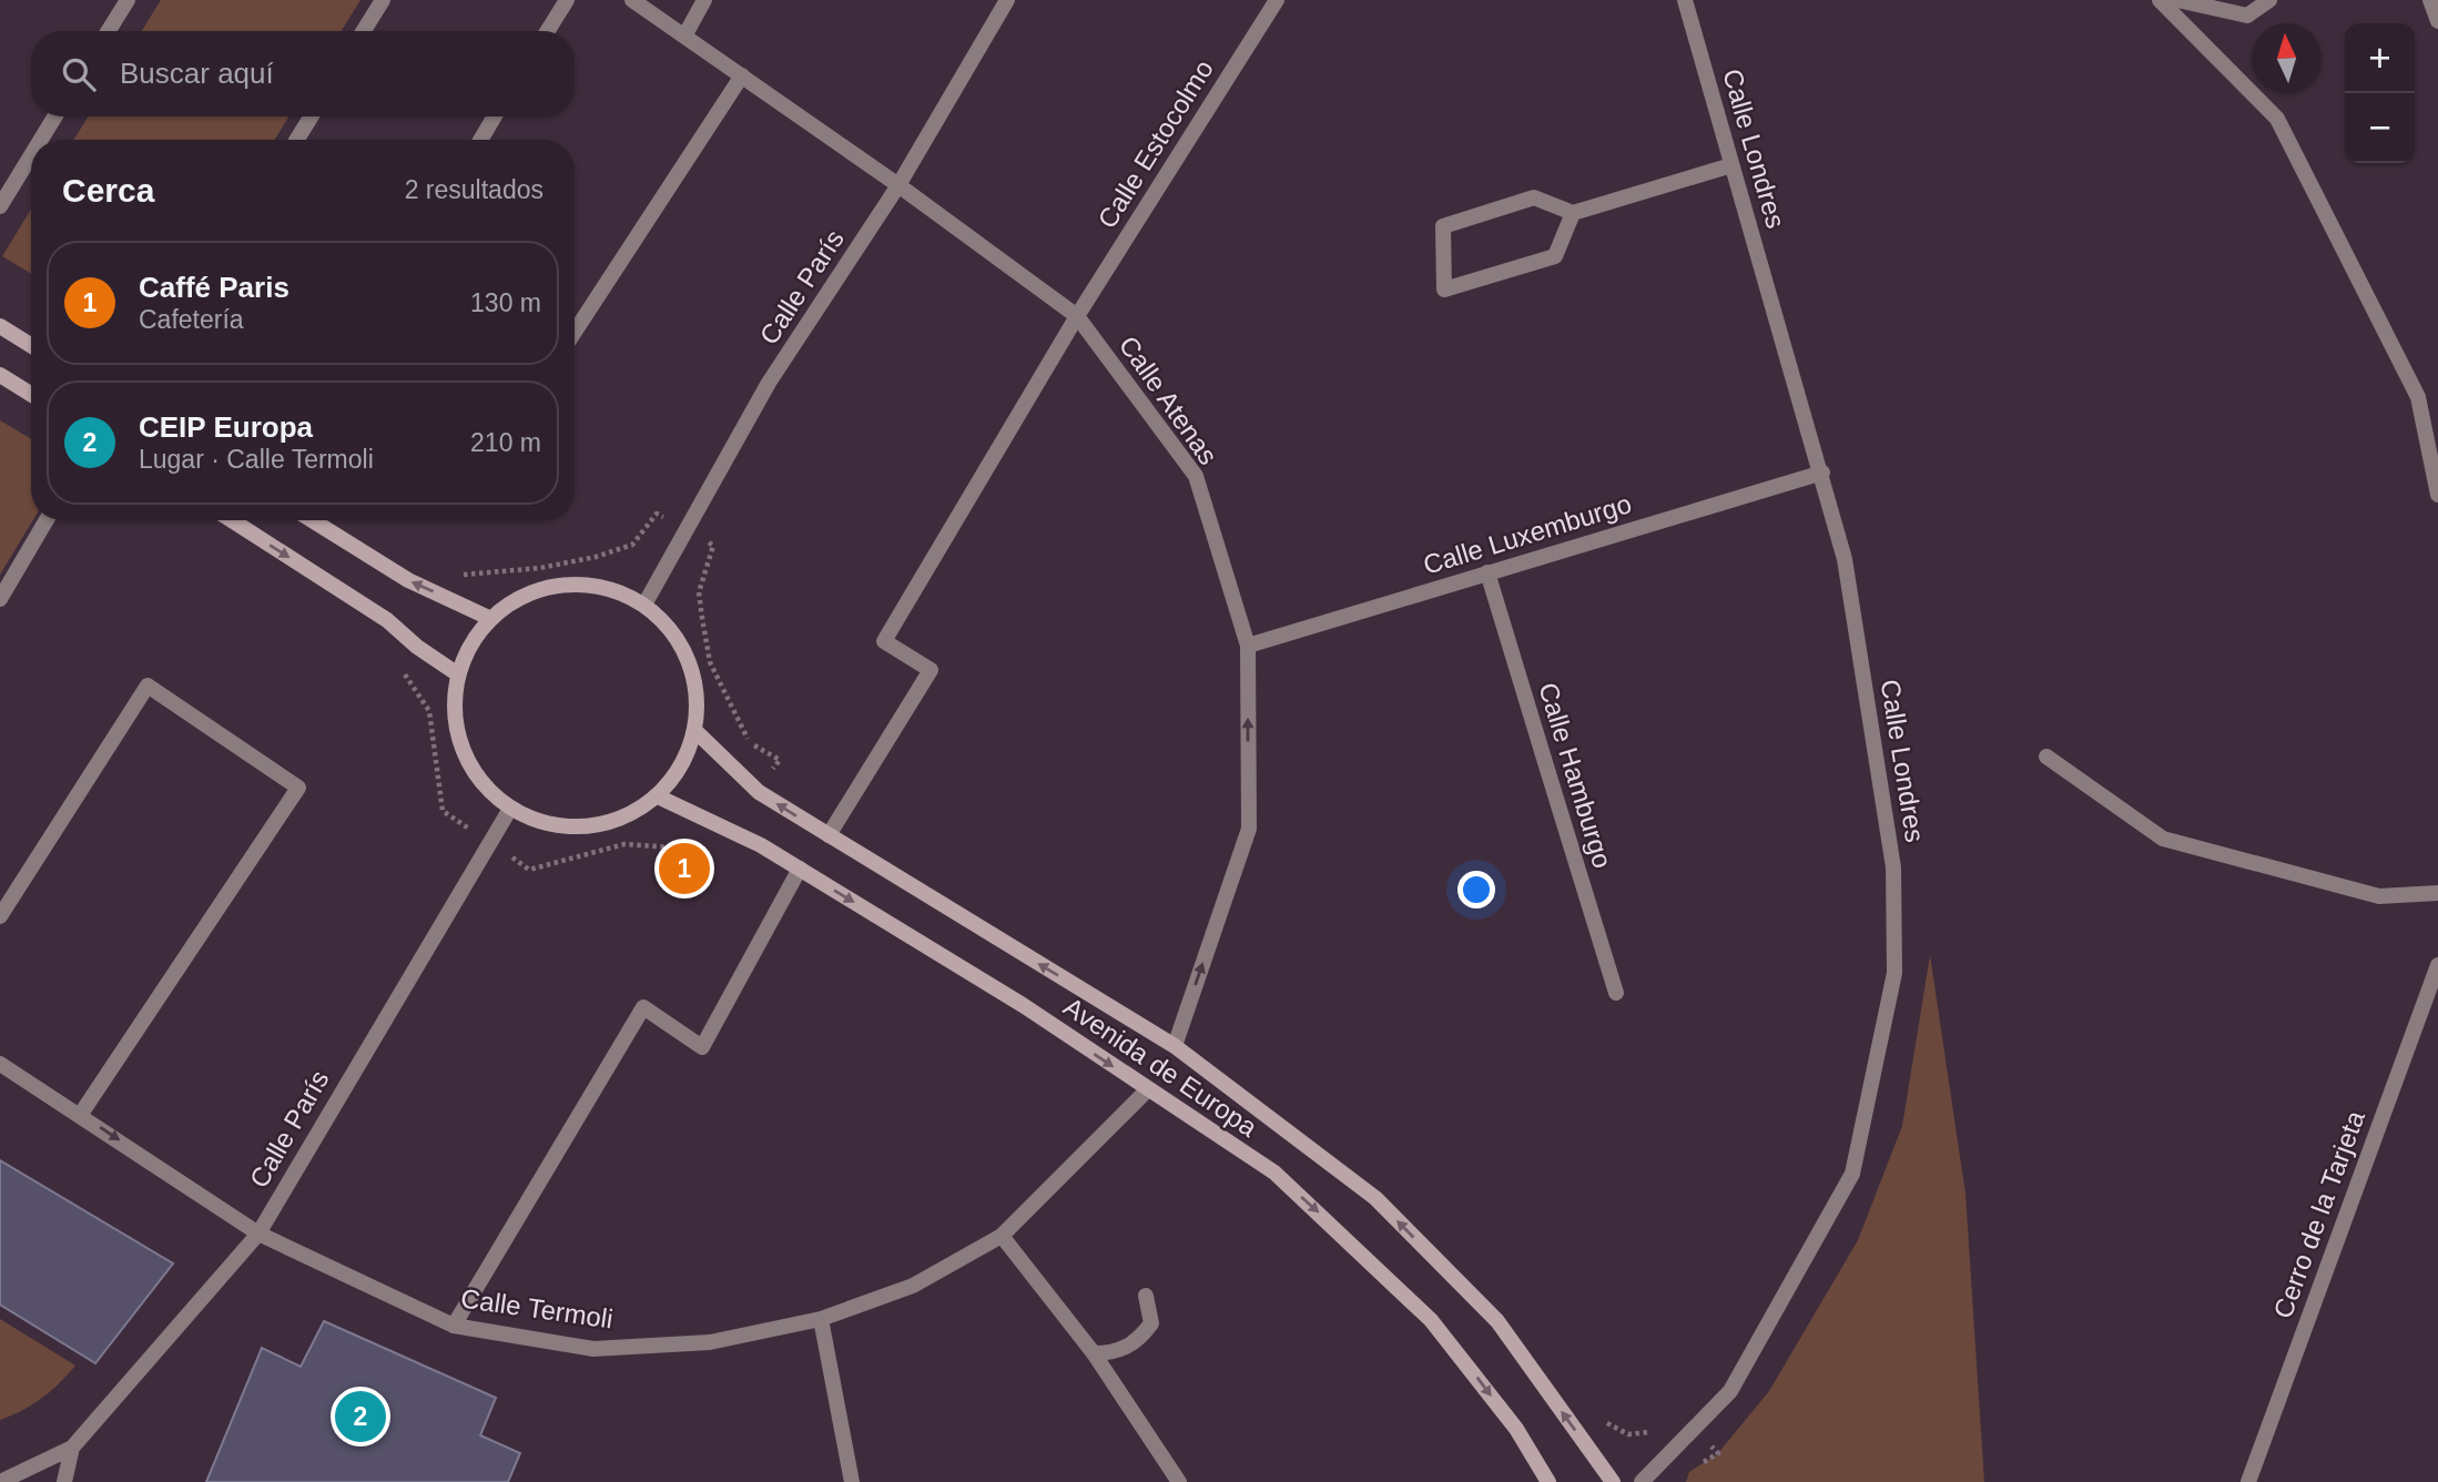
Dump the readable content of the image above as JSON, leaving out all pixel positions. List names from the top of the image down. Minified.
{"streets":{"main road":["Avenida de Europa"],"street":["Calle Estocolmo","Calle Londres","Calle París","Calle Atenas","Calle Luxemburgo","Calle Hamburgo","Cerro de la Tarjeta","Calle Termoli"]},"crossings":[["Calle Estocolmo","Calle Atenas"],["Calle Londres","Calle Luxemburgo"],["Calle París","Calle Atenas"],["Calle París","Avenida de Europa"],["Calle París","Calle Termoli"],["Calle Atenas","Calle Luxemburgo"],["Calle Luxemburgo","Calle Hamburgo"],["Avenida de Europa","Calle Termoli"]],"north":"top","page":{"map_buttons":["+","−"],"search":"Buscar aquí","heading":["Cerca","2 resultados"],"list":[{"mark":"1","name":"Caffé Paris","note":"Cafetería","value":"130 m"},{"mark":"2","name":"CEIP Europa","note":"Lugar · Calle Termoli","value":"210 m"}],"pins":["1","2"]}}
